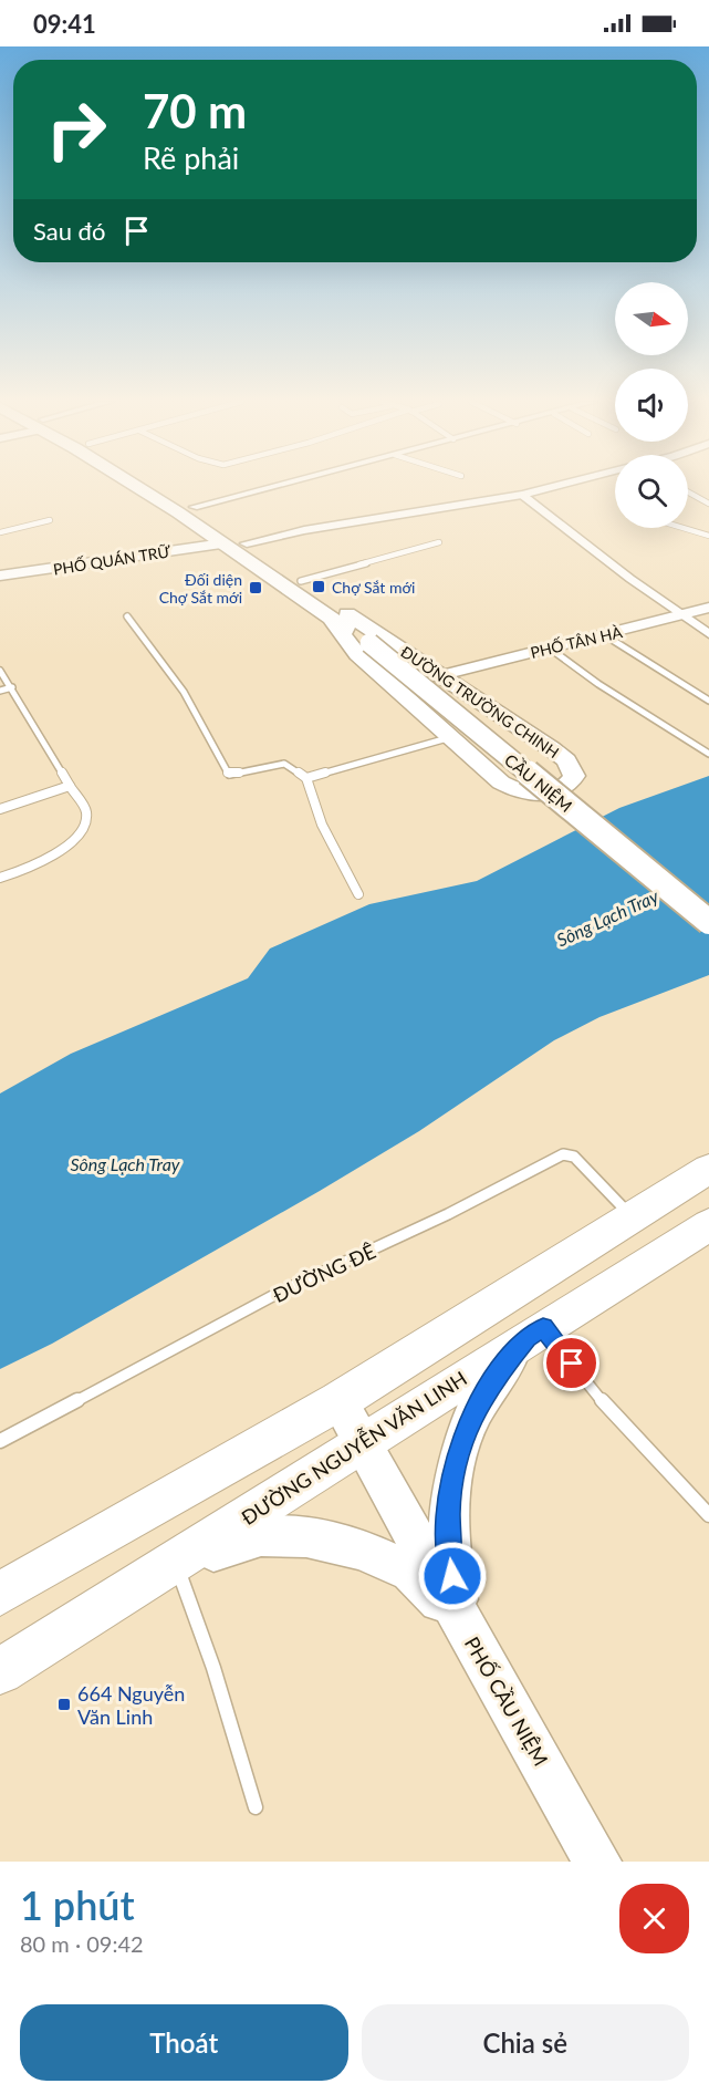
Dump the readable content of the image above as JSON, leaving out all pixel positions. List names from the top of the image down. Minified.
{"streets":{"highway":["ĐƯỜNG NGUYỄN VĂN LINH"],"main road":["PHỐ QUÁN TRỮ","ĐƯỜNG TRƯỜNG CHINH","CẦU NIỆM","PHỐ CẦU NIỆM"],"street":["PHỐ TÂN HÀ"],"lane":["ĐƯỜNG ĐÊ"]},"crossings":[["PHỐ QUÁN TRỮ","ĐƯỜNG TRƯỜNG CHINH"],["PHỐ TÂN HÀ","ĐƯỜNG TRƯỜNG CHINH"],["ĐƯỜNG TRƯỜNG CHINH","CẦU NIỆM"],["ĐƯỜNG NGUYỄN VĂN LINH","PHỐ CẦU NIỆM"]],"water":["Sông Lạch Tray"],"places":{"transit":["Chợ Sắt mới","Đối diện Chợ Sắt mới","664 Nguyễn Văn Linh"]},"north":"right","page":{"status":"09:41","turn":["70 m","Rẽ phải"],"then":"Sau đó","heading":["1 phút","80 m · 09:42"],"buttons":["Thoát","Chia sẻ"]}}
